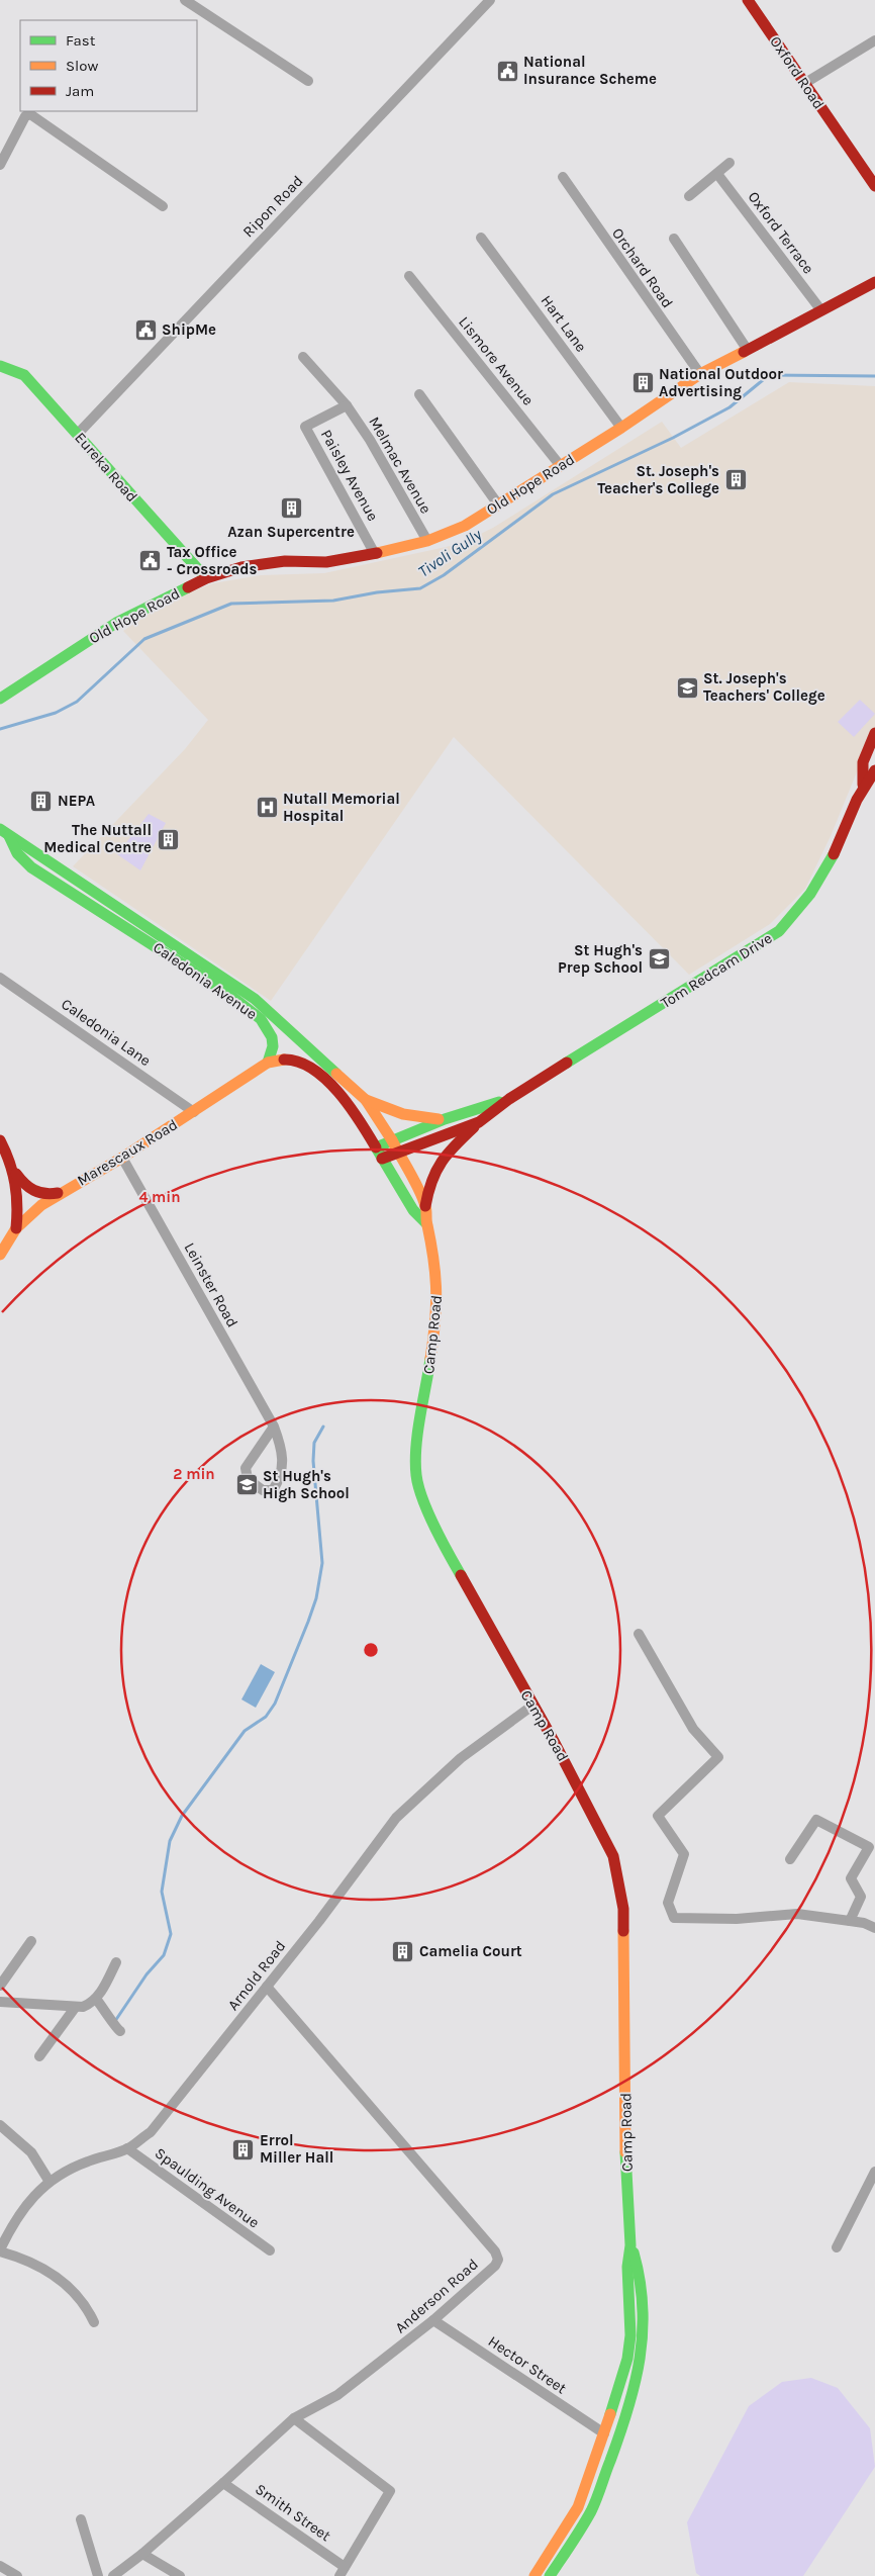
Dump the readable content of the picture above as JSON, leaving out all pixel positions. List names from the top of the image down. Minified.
{"streets":{"main road":["Oxford Road","Eureka Road","Old Hope Road","Tom Redcam Drive","Caledonia Avenue","Marescaux Road","Camp Road"],"street":["Ripon Road","Oxford Terrace","Orchard Road","Hart Lane","Lismore Avenue","Melmac Avenue","Paisley Avenue","Caledonia Lane","Leinster Road","Arnold Road","Spaulding Avenue","Anderson Road","Hector Street","Smith Street"]},"crossings":[["Ripon Road","Eureka Road"],["Oxford Terrace","Old Hope Road"],["Orchard Road","Old Hope Road"],["Hart Lane","Old Hope Road"],["Lismore Avenue","Old Hope Road"],["Melmac Avenue","Paisley Avenue"],["Melmac Avenue","Old Hope Road"],["Eureka Road","Old Hope Road"],["Paisley Avenue","Old Hope Road"],["Tom Redcam Drive","Caledonia Avenue"],["Tom Redcam Drive","Camp Road"],["Caledonia Avenue","Marescaux Road"],["Caledonia Avenue","Camp Road"],["Caledonia Lane","Marescaux Road"],["Marescaux Road","Leinster Road"],["Camp Road","Arnold Road"],["Camp Road","Hector Street"],["Arnold Road","Spaulding Avenue"],["Arnold Road","Anderson Road"],["Anderson Road","Hector Street"],["Anderson Road","Smith Street"]],"water":["Tivoli Gully"],"places":{"public building":["National Insurance Scheme","ShipMe","Tax Office - Crossroads"],"building":["National Outdoor Advertising","St. Joseph's Teacher's College","Azan Supercentre","NEPA","The Nuttall Medical Centre","Camelia Court","Errol Miller Hall"],"school or university":["St. Joseph's Teachers' College","St Hugh's Prep School","St Hugh's High School"],"hospital":["Nutall Memorial Hospital"]},"legend":["Fast","Slow","Jam"],"rings":["4 min","2 min"]}
